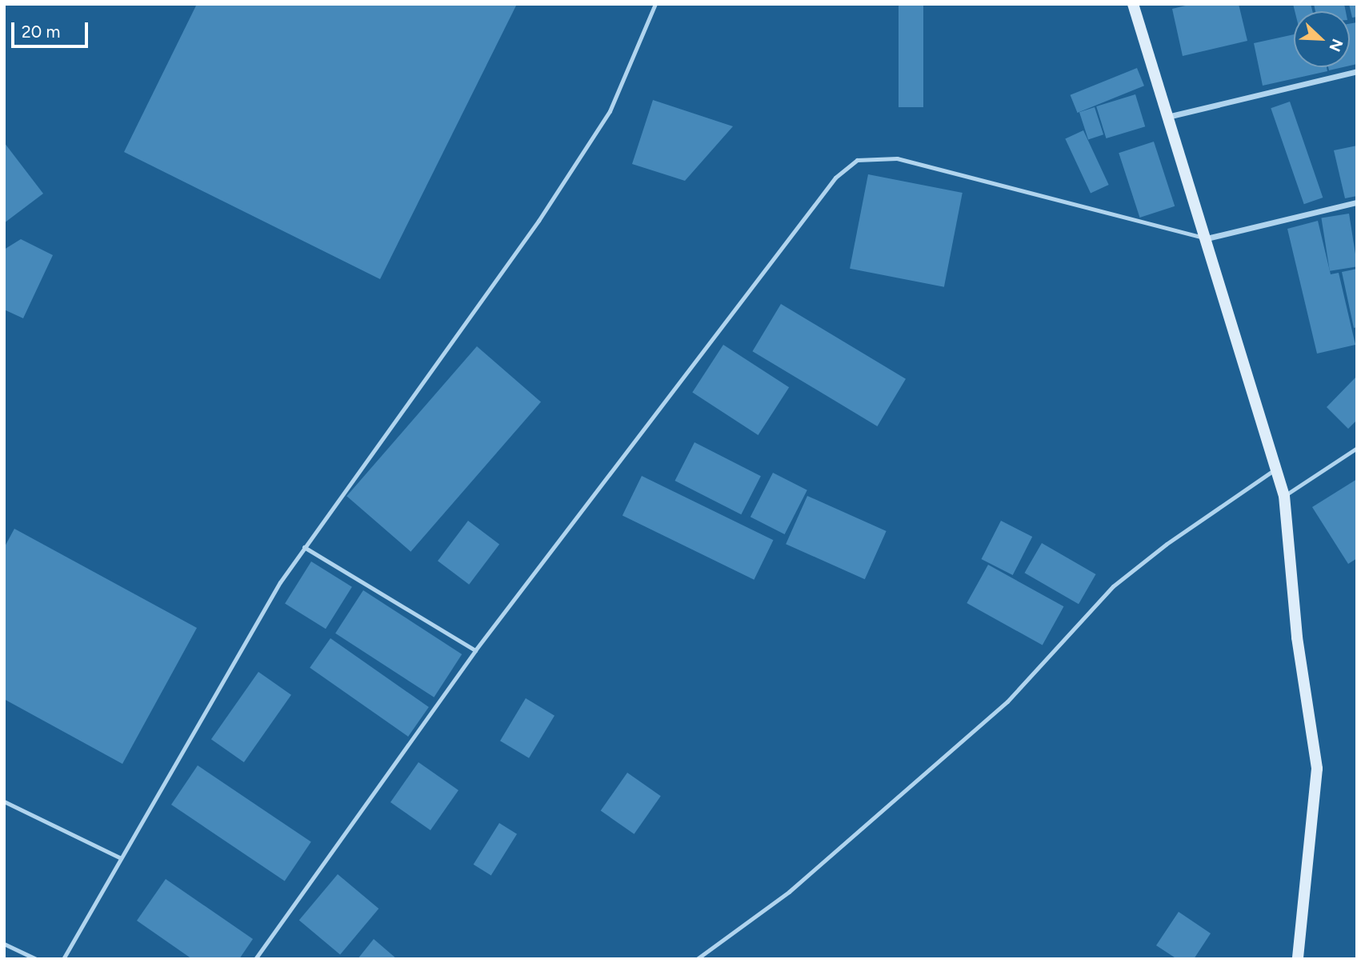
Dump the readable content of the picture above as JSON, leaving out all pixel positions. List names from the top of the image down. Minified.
{"scale_bar":"20 m","north":"bottom right"}
